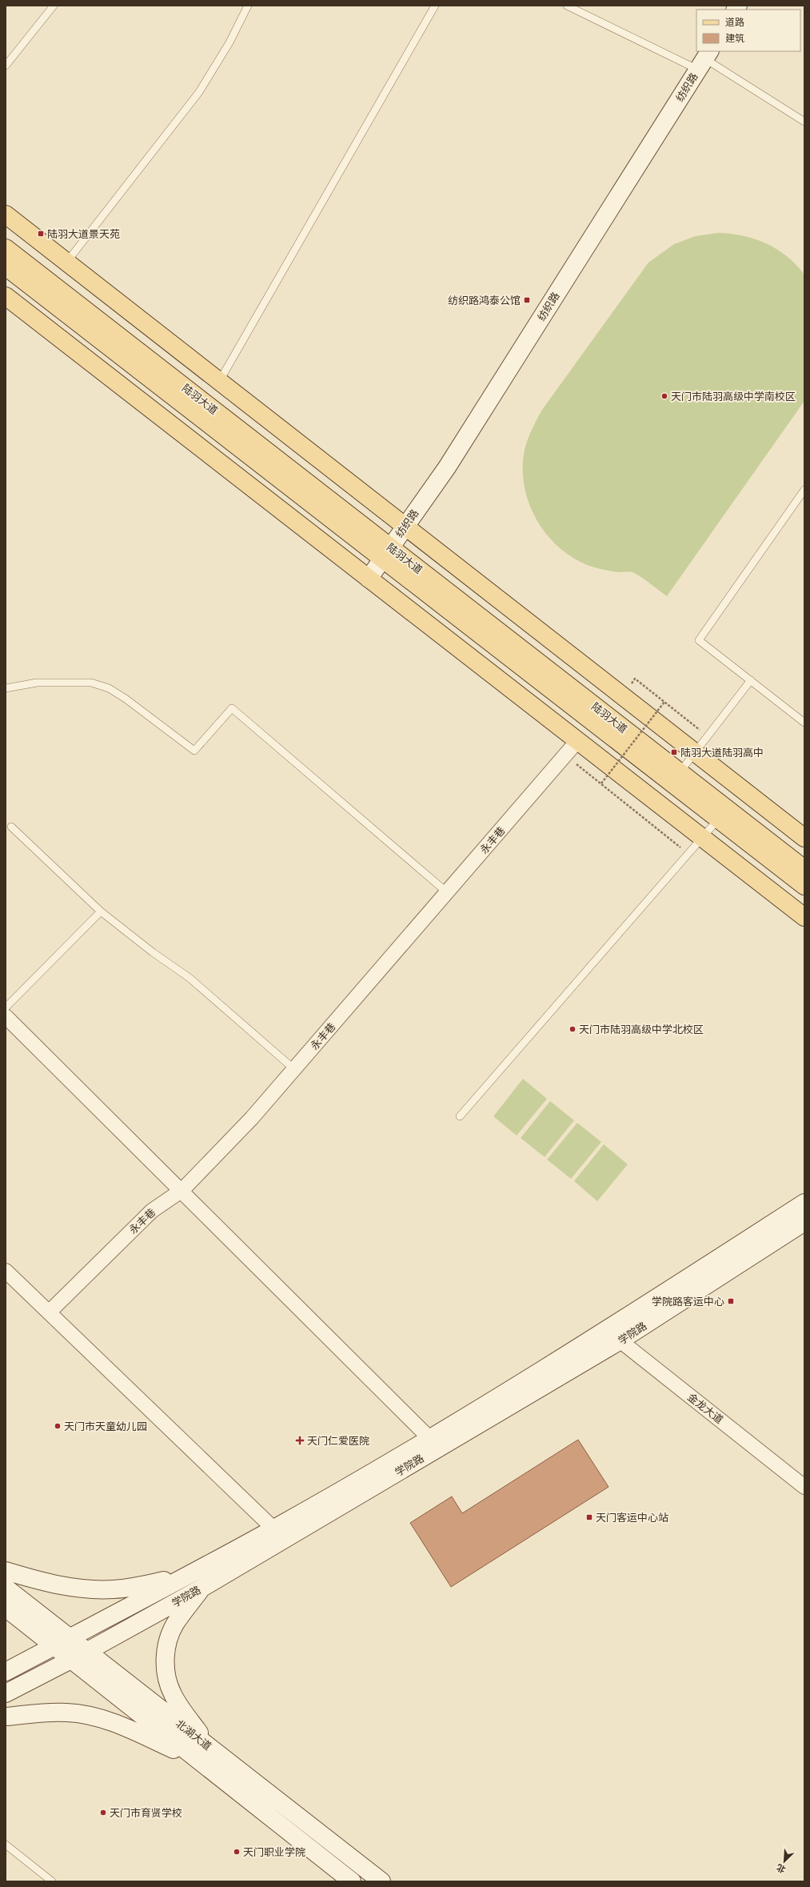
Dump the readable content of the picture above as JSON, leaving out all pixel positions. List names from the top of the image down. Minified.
{"streets":{"main road":["纺织路","陆羽大道","学院路","北湖大道"],"street":["永丰巷","金龙大道"]},"crossings":[["纺织路","陆羽大道"],["学院路","金龙大道"],["学院路","北湖大道"]],"places":{"transit":["陆羽大道景天苑","纺织路鸿泰公馆","陆羽大道陆羽高中","学院路客运中心","天门客运中心站"],"other":["天门市陆羽高级中学南校区","天门市陆羽高级中学北校区","天门市天童幼儿园","天门市育贤学校","天门职业学院"],"health":["天门仁爱医院"]},"legend":["道路","建筑"],"north":"bottom left"}
